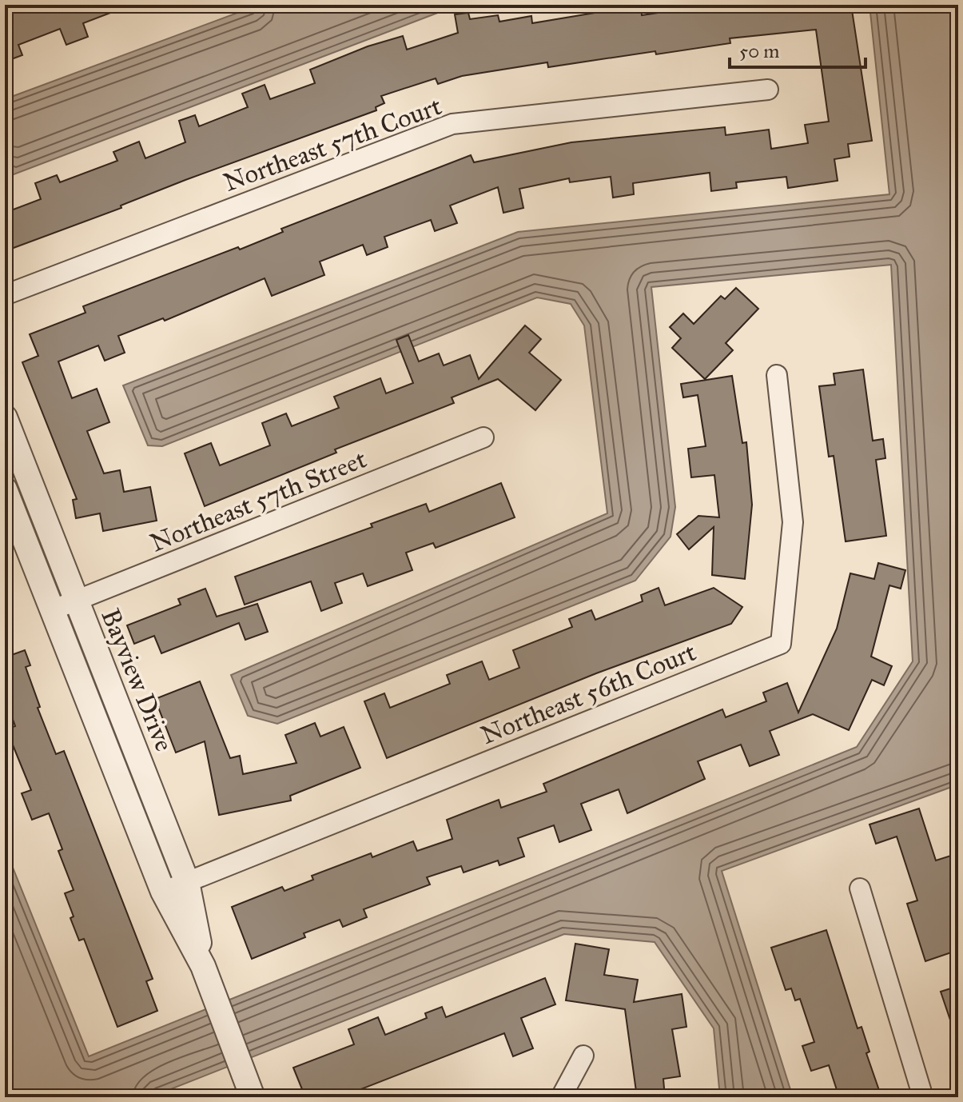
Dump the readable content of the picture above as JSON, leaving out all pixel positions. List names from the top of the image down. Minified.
{"streets":{"street":["Northeast 57th Court","Northeast 57th Street","Bayview Drive","Northeast 56th Court"]},"crossings":[["Northeast 57th Street","Bayview Drive"],["Bayview Drive","Northeast 56th Court"]],"scale_bar":"50 m"}
